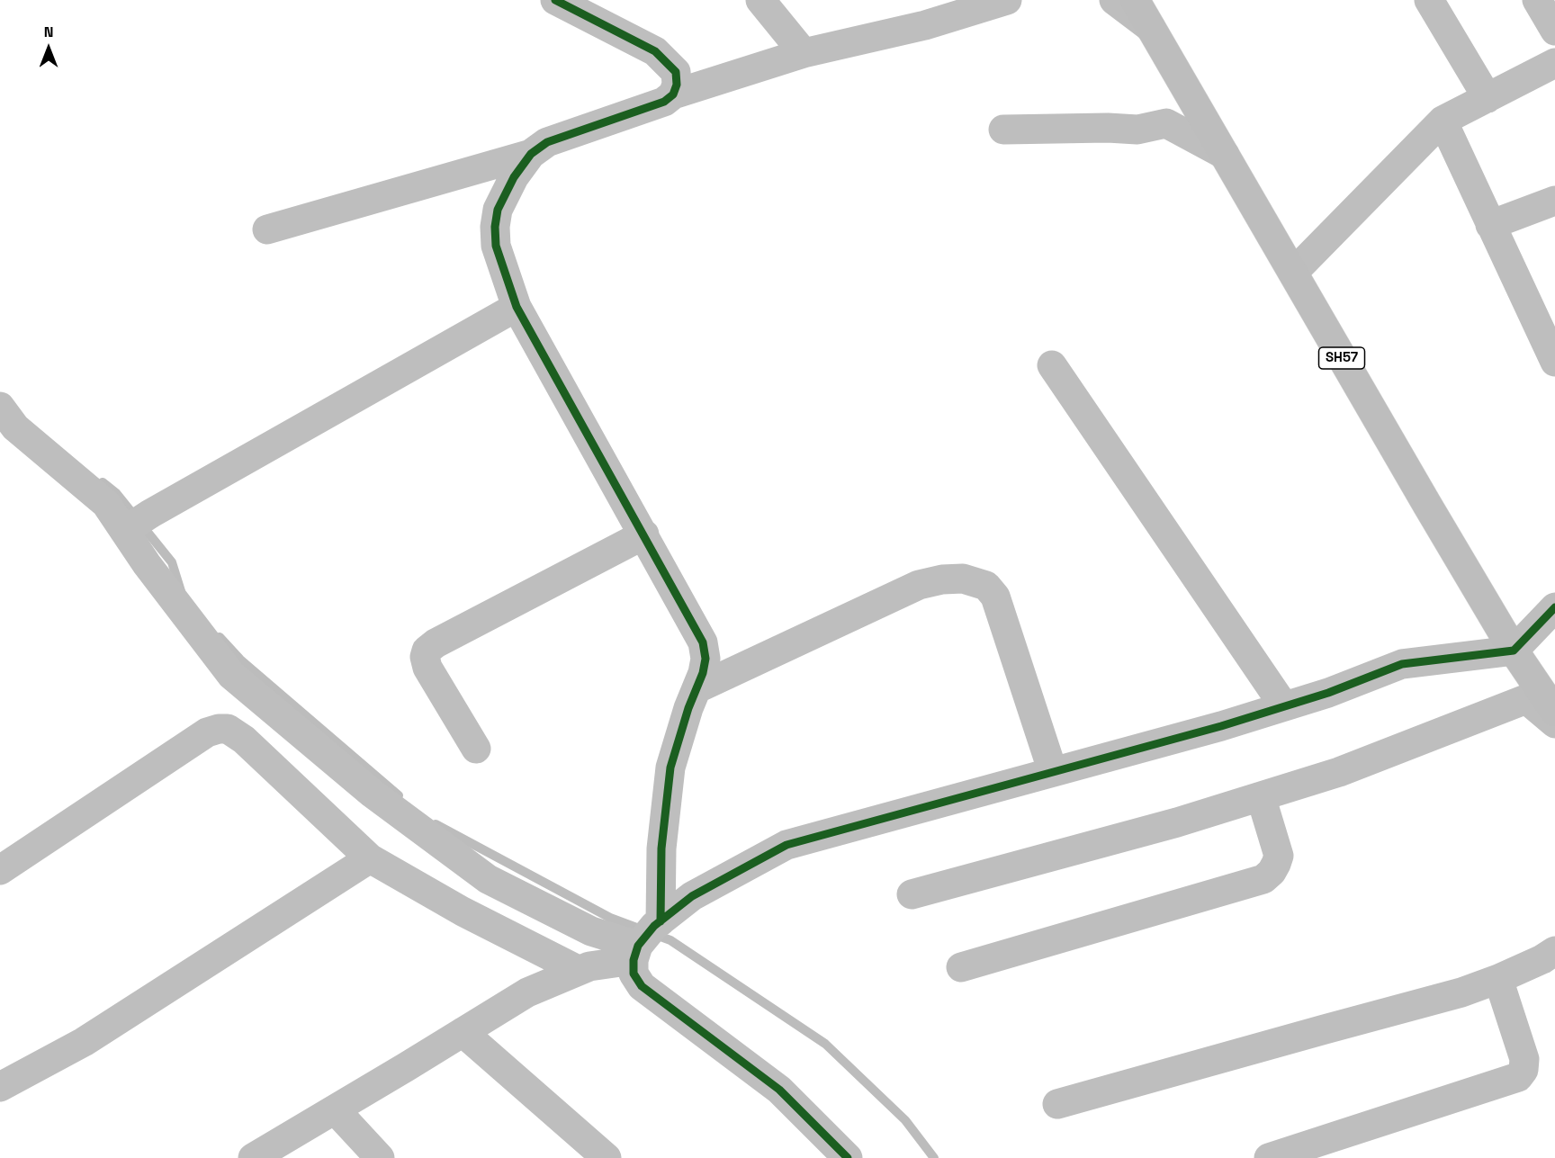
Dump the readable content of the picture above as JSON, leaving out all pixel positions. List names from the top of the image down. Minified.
{"streets":{"main road":["SH57"]},"north":"top"}
